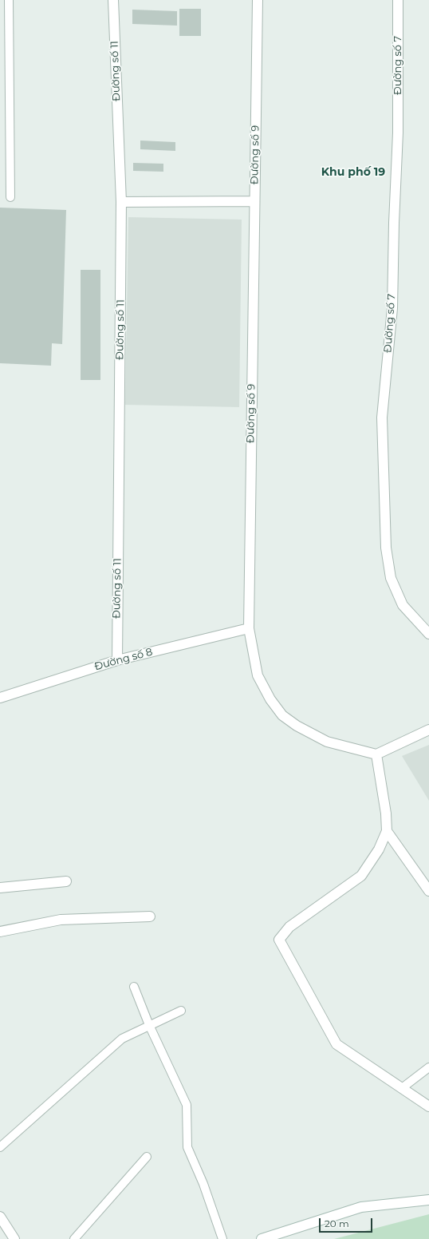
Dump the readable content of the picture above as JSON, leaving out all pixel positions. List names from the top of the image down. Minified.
{"streets":{"street":["Đường số 7","Đường số 11","Đường số 9","Đường số 8"]},"crossings":[["Đường số 11","Đường số 8"],["Đường số 9","Đường số 8"]],"districts":["Khu phố 19"],"scale_bar":"20 m"}
